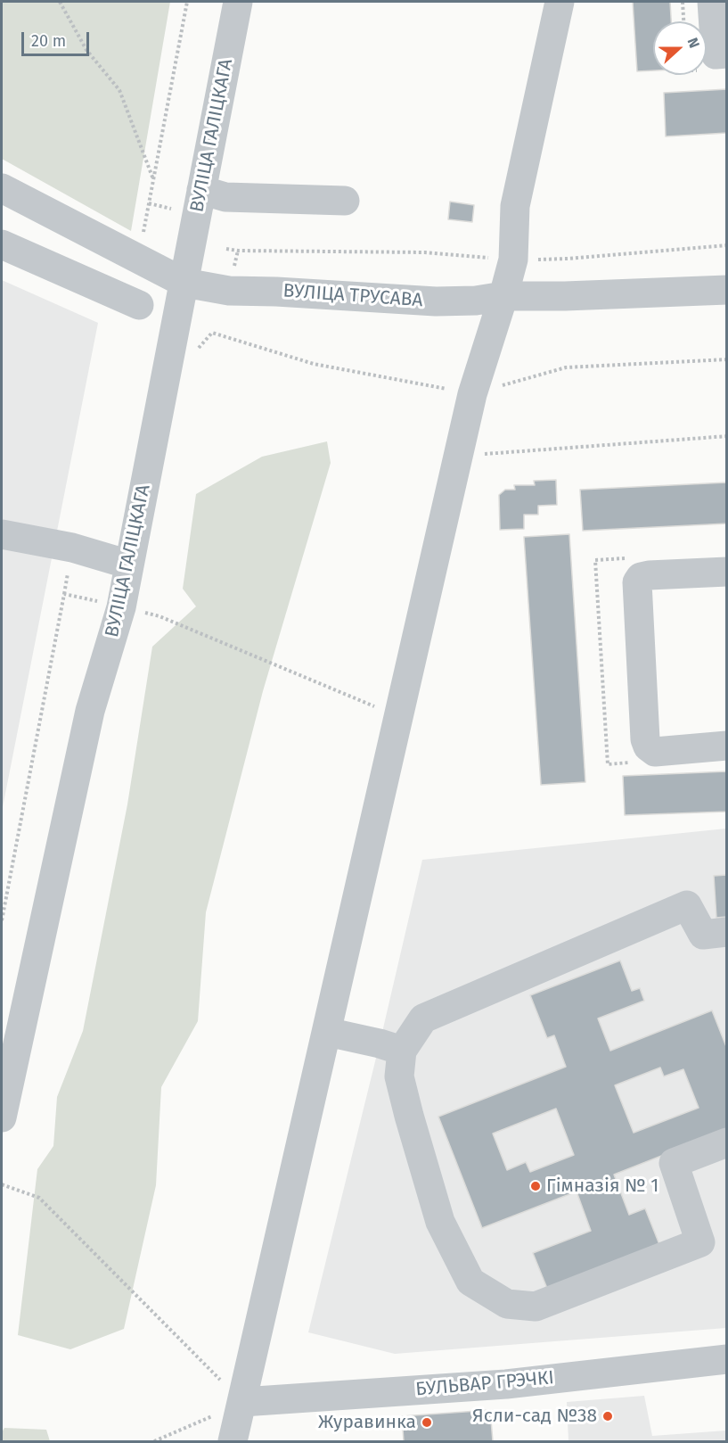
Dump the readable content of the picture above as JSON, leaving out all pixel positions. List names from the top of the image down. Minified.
{"streets":{"street":["ВУЛІЦА ГАЛІЦКАГА","ВУЛІЦА ТРУСАВА","БУЛЬВАР ГРЭЧКІ"]},"crossings":[["ВУЛІЦА ГАЛІЦКАГА","ВУЛІЦА ТРУСАВА"]],"places":["Гімназія № 1","Ясли-сад №38","Журавинка"],"scale_bar":"20 m","north":"right"}
